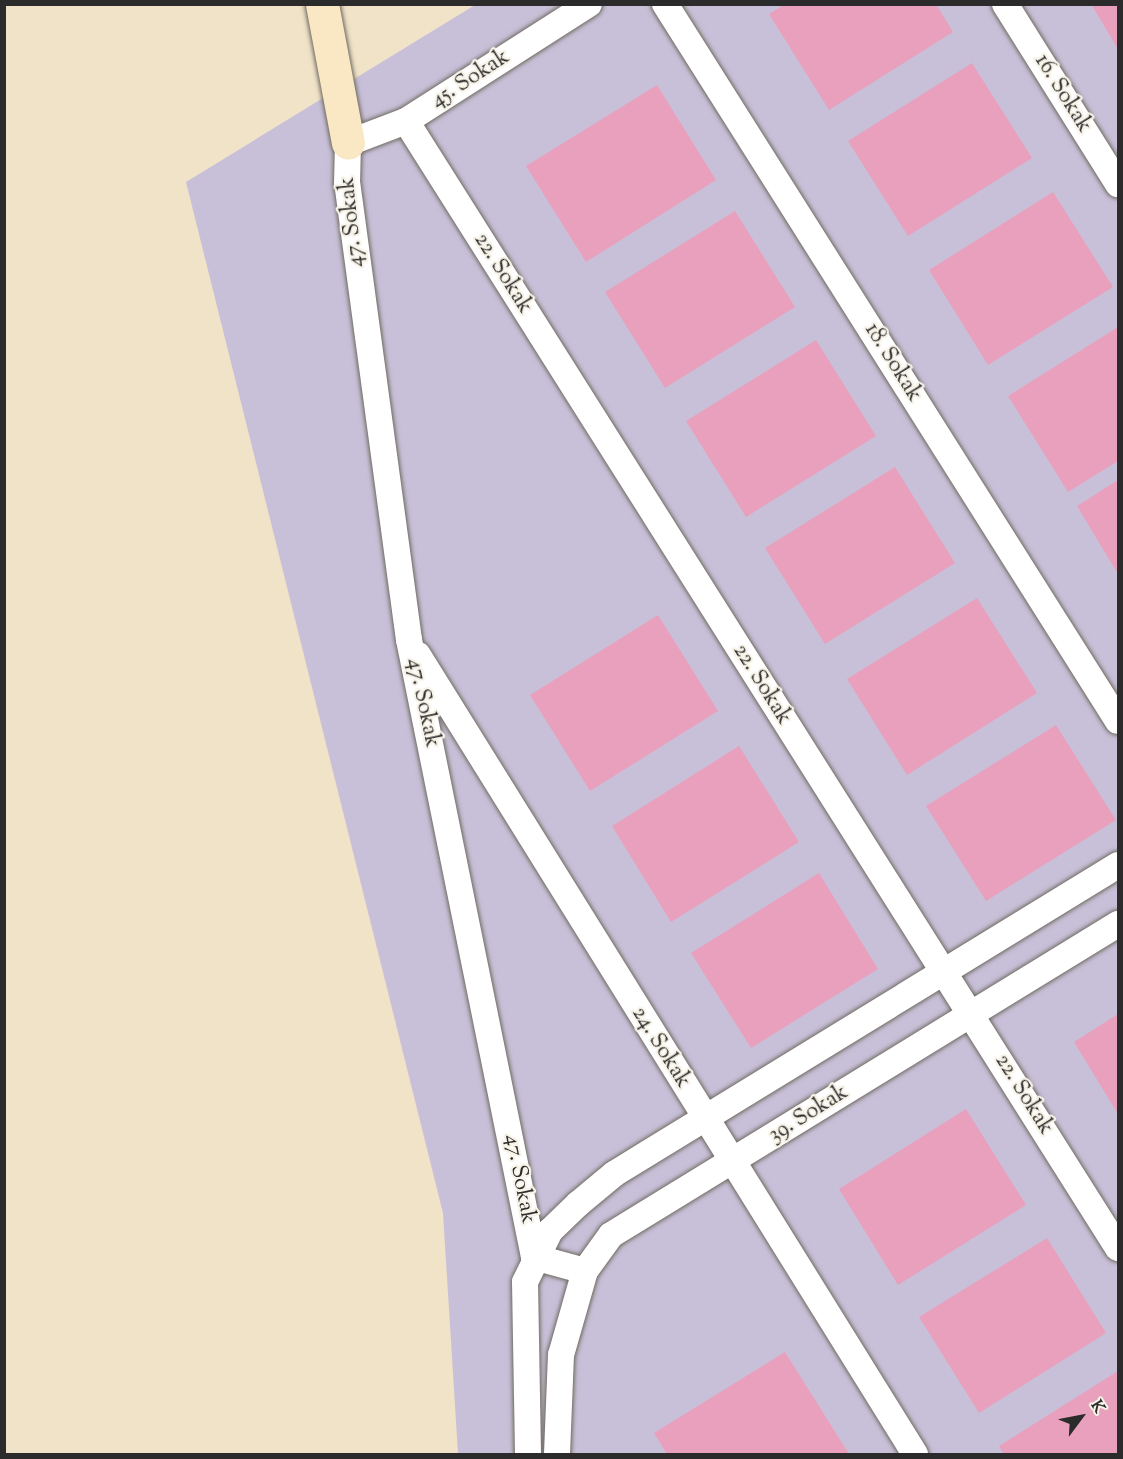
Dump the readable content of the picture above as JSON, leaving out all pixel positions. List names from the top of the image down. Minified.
{"streets":{"street":["45. Sokak","16. Sokak","47. Sokak","22. Sokak","18. Sokak","24. Sokak","39. Sokak"]},"crossings":[["45. Sokak","47. Sokak"],["45. Sokak","22. Sokak"],["47. Sokak","24. Sokak"],["22. Sokak","39. Sokak"],["24. Sokak","39. Sokak"]],"north":"top right"}
